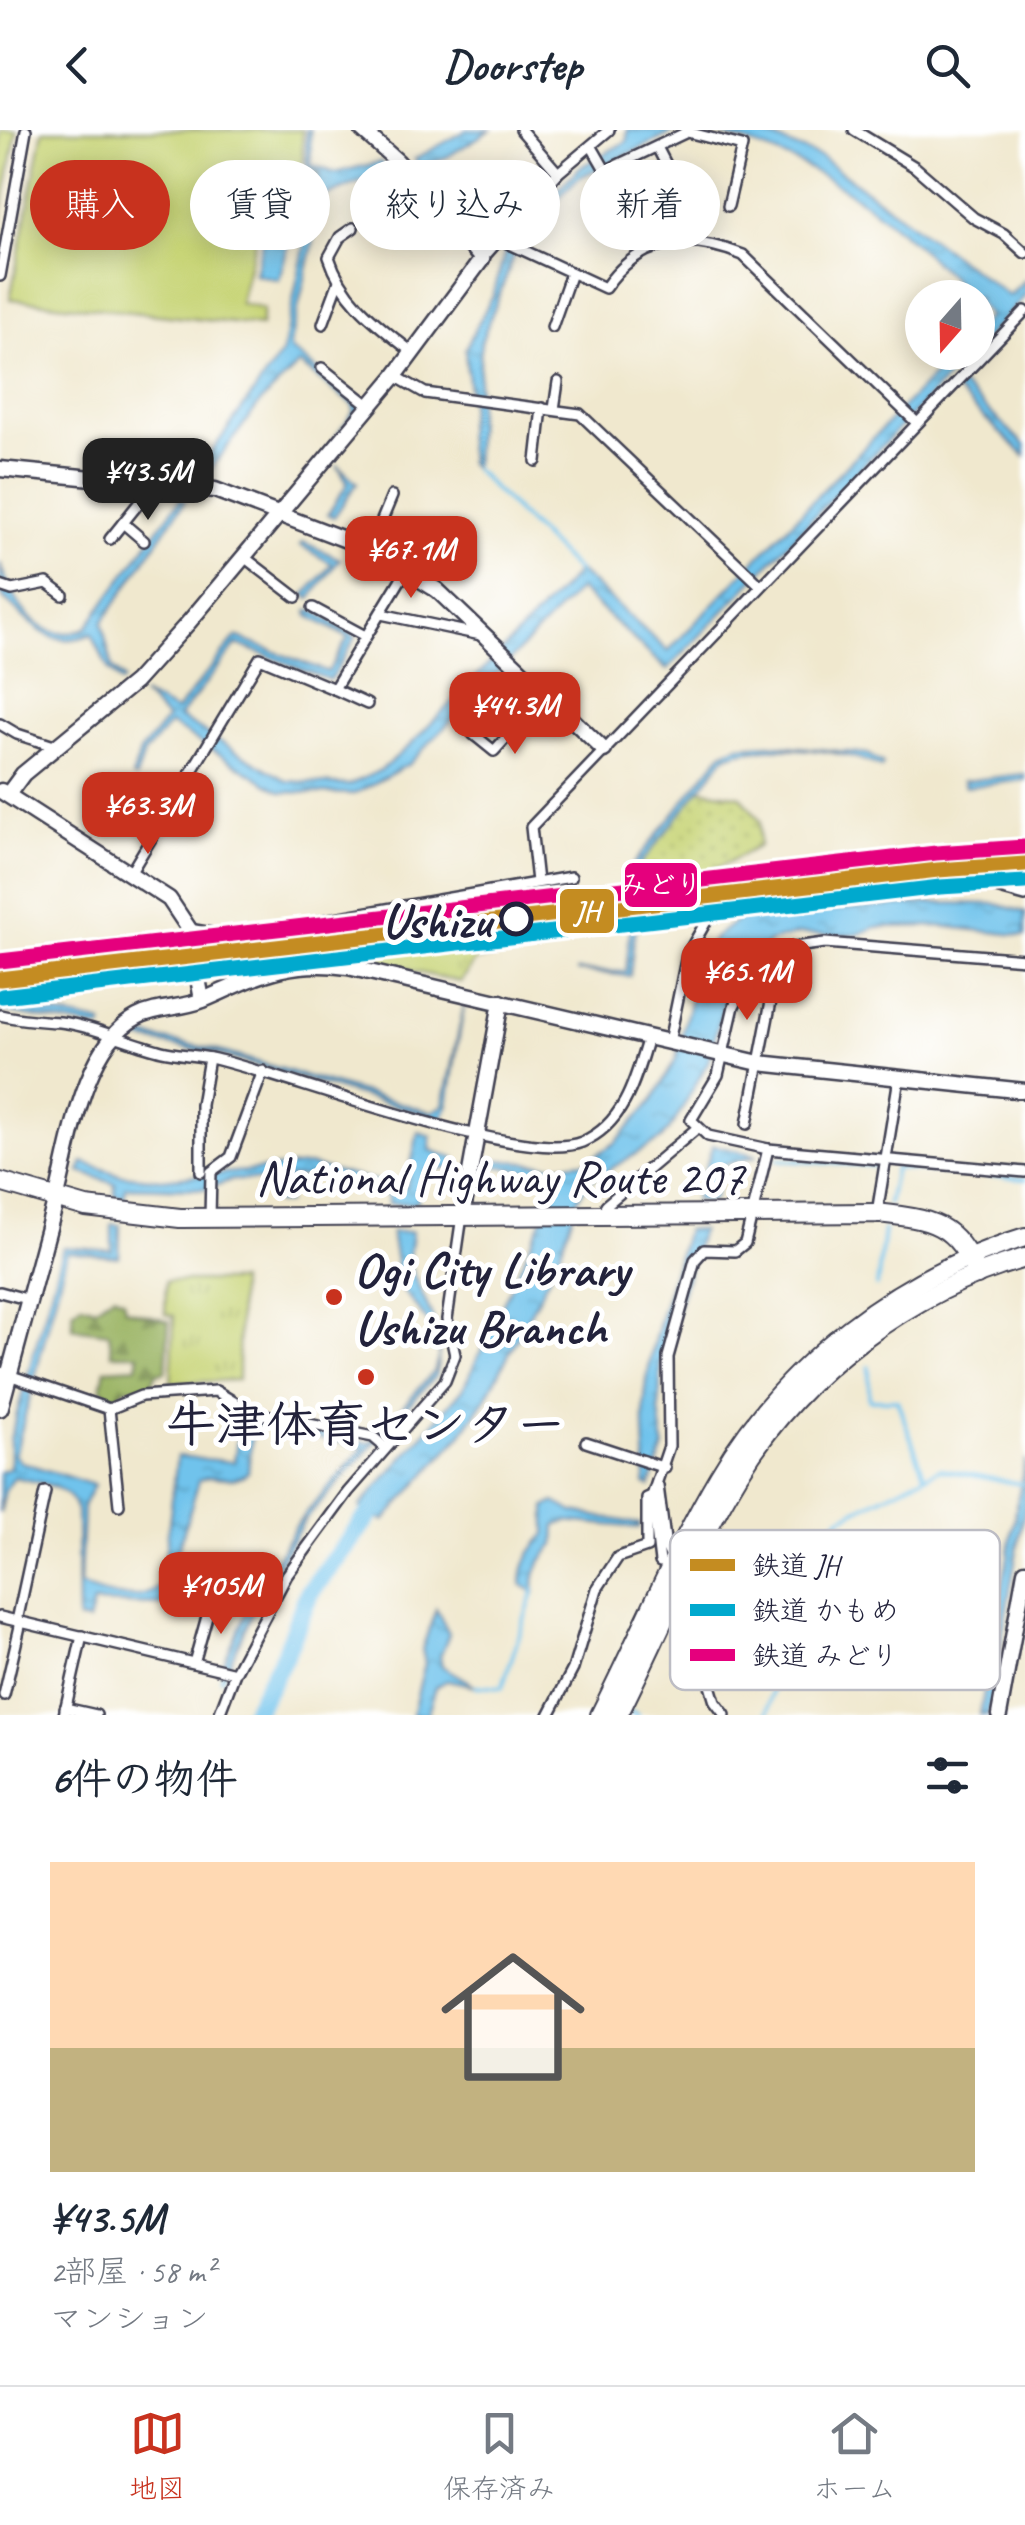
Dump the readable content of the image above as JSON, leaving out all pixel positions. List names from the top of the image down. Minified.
{"streets":{"highway":["National Highway Route 207"]},"places":["Ushizu","Ogi City Library Ushizu Branch","牛津体育センター"],"lines":["rail line みどり","rail line JH","rail line かもめ"],"legend":["鉄道 JH","鉄道 かもめ","鉄道 みどり"],"north":"bottom","page":{"header":"Doorstep","chip":["購入","賃貸","絞り込み","新着"],"price":["¥43.5M","¥67.1M","¥44.3M","¥63.3M","¥65.1M","¥105M"],"heading":"6件の物件","list":[{"name":"¥43.5M","note":"2部屋 · 58 m² · マンション"}],"tabs":["地図","保存済み","ホーム"]}}
